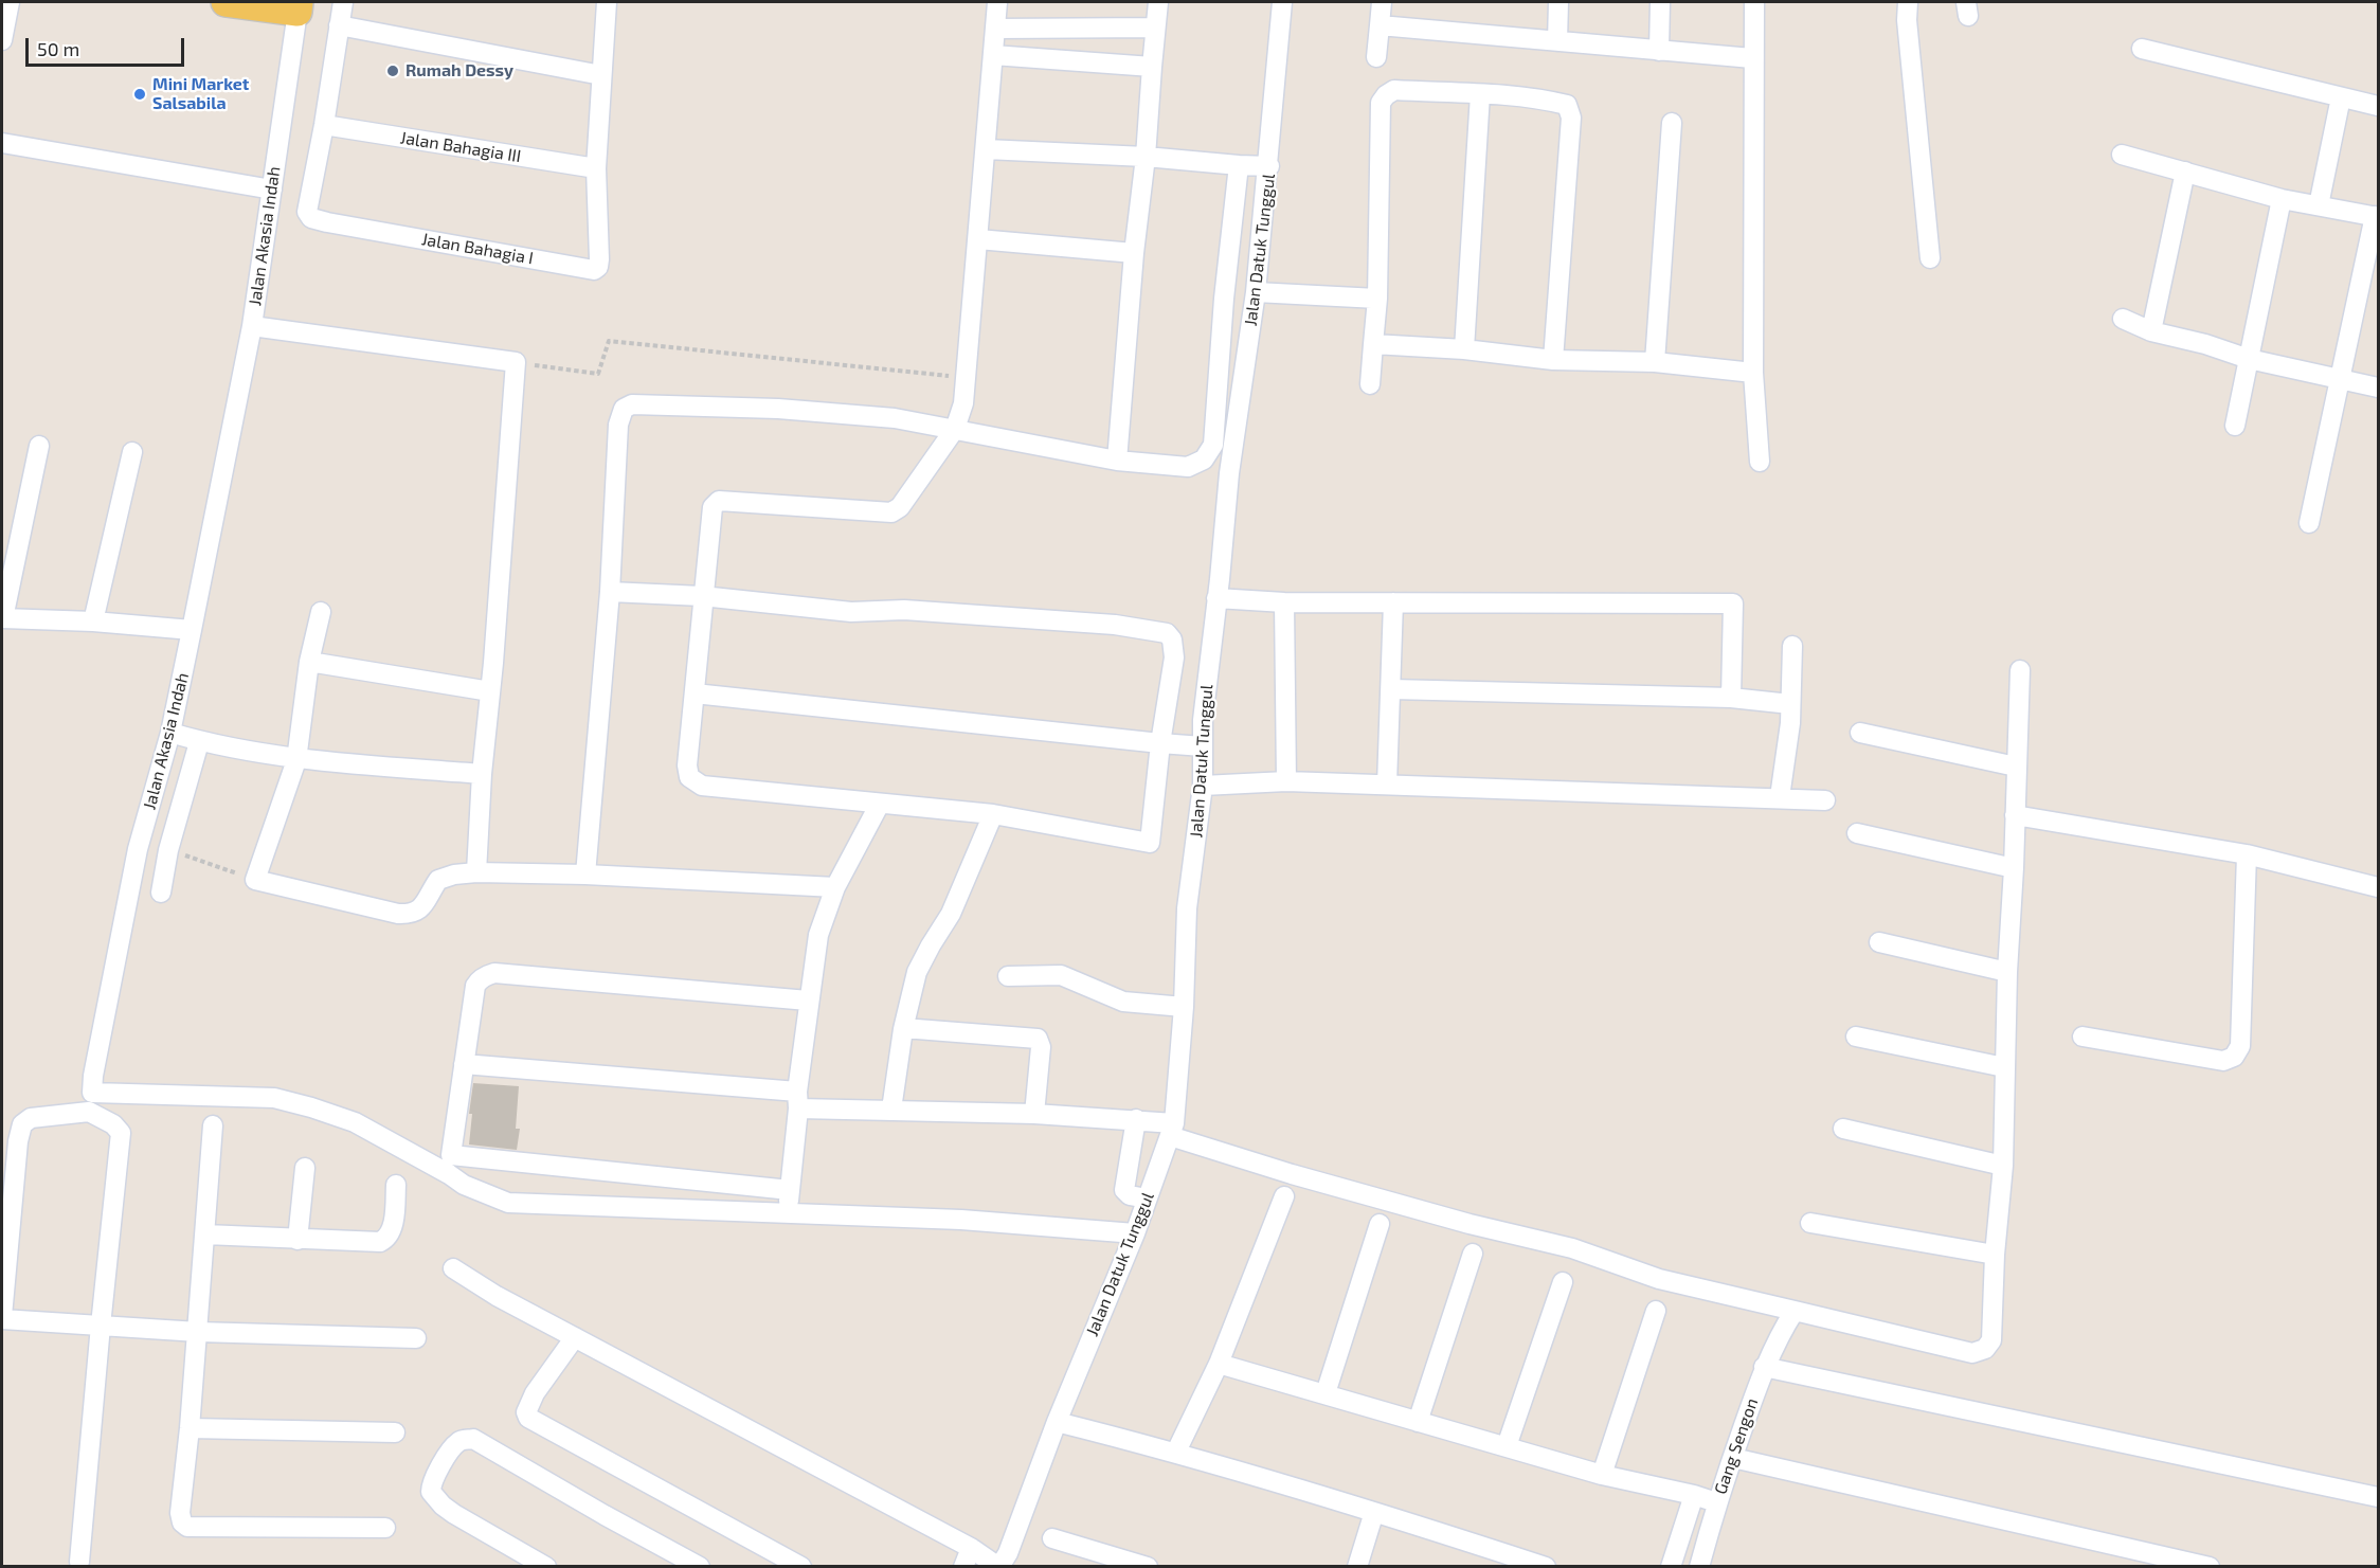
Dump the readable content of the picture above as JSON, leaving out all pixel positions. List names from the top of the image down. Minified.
{"streets":{"street":["Jalan Bahagia III","Jalan Akasia Indah","Jalan Bahagia I","Jalan Datuk Tunggul","Gang Sengon"]},"crossings":[["Jalan Bahagia III","Jalan Bahagia I"]],"places":["Rumah Dessy","Mini Market Salsabila"],"scale_bar":"50 m"}
